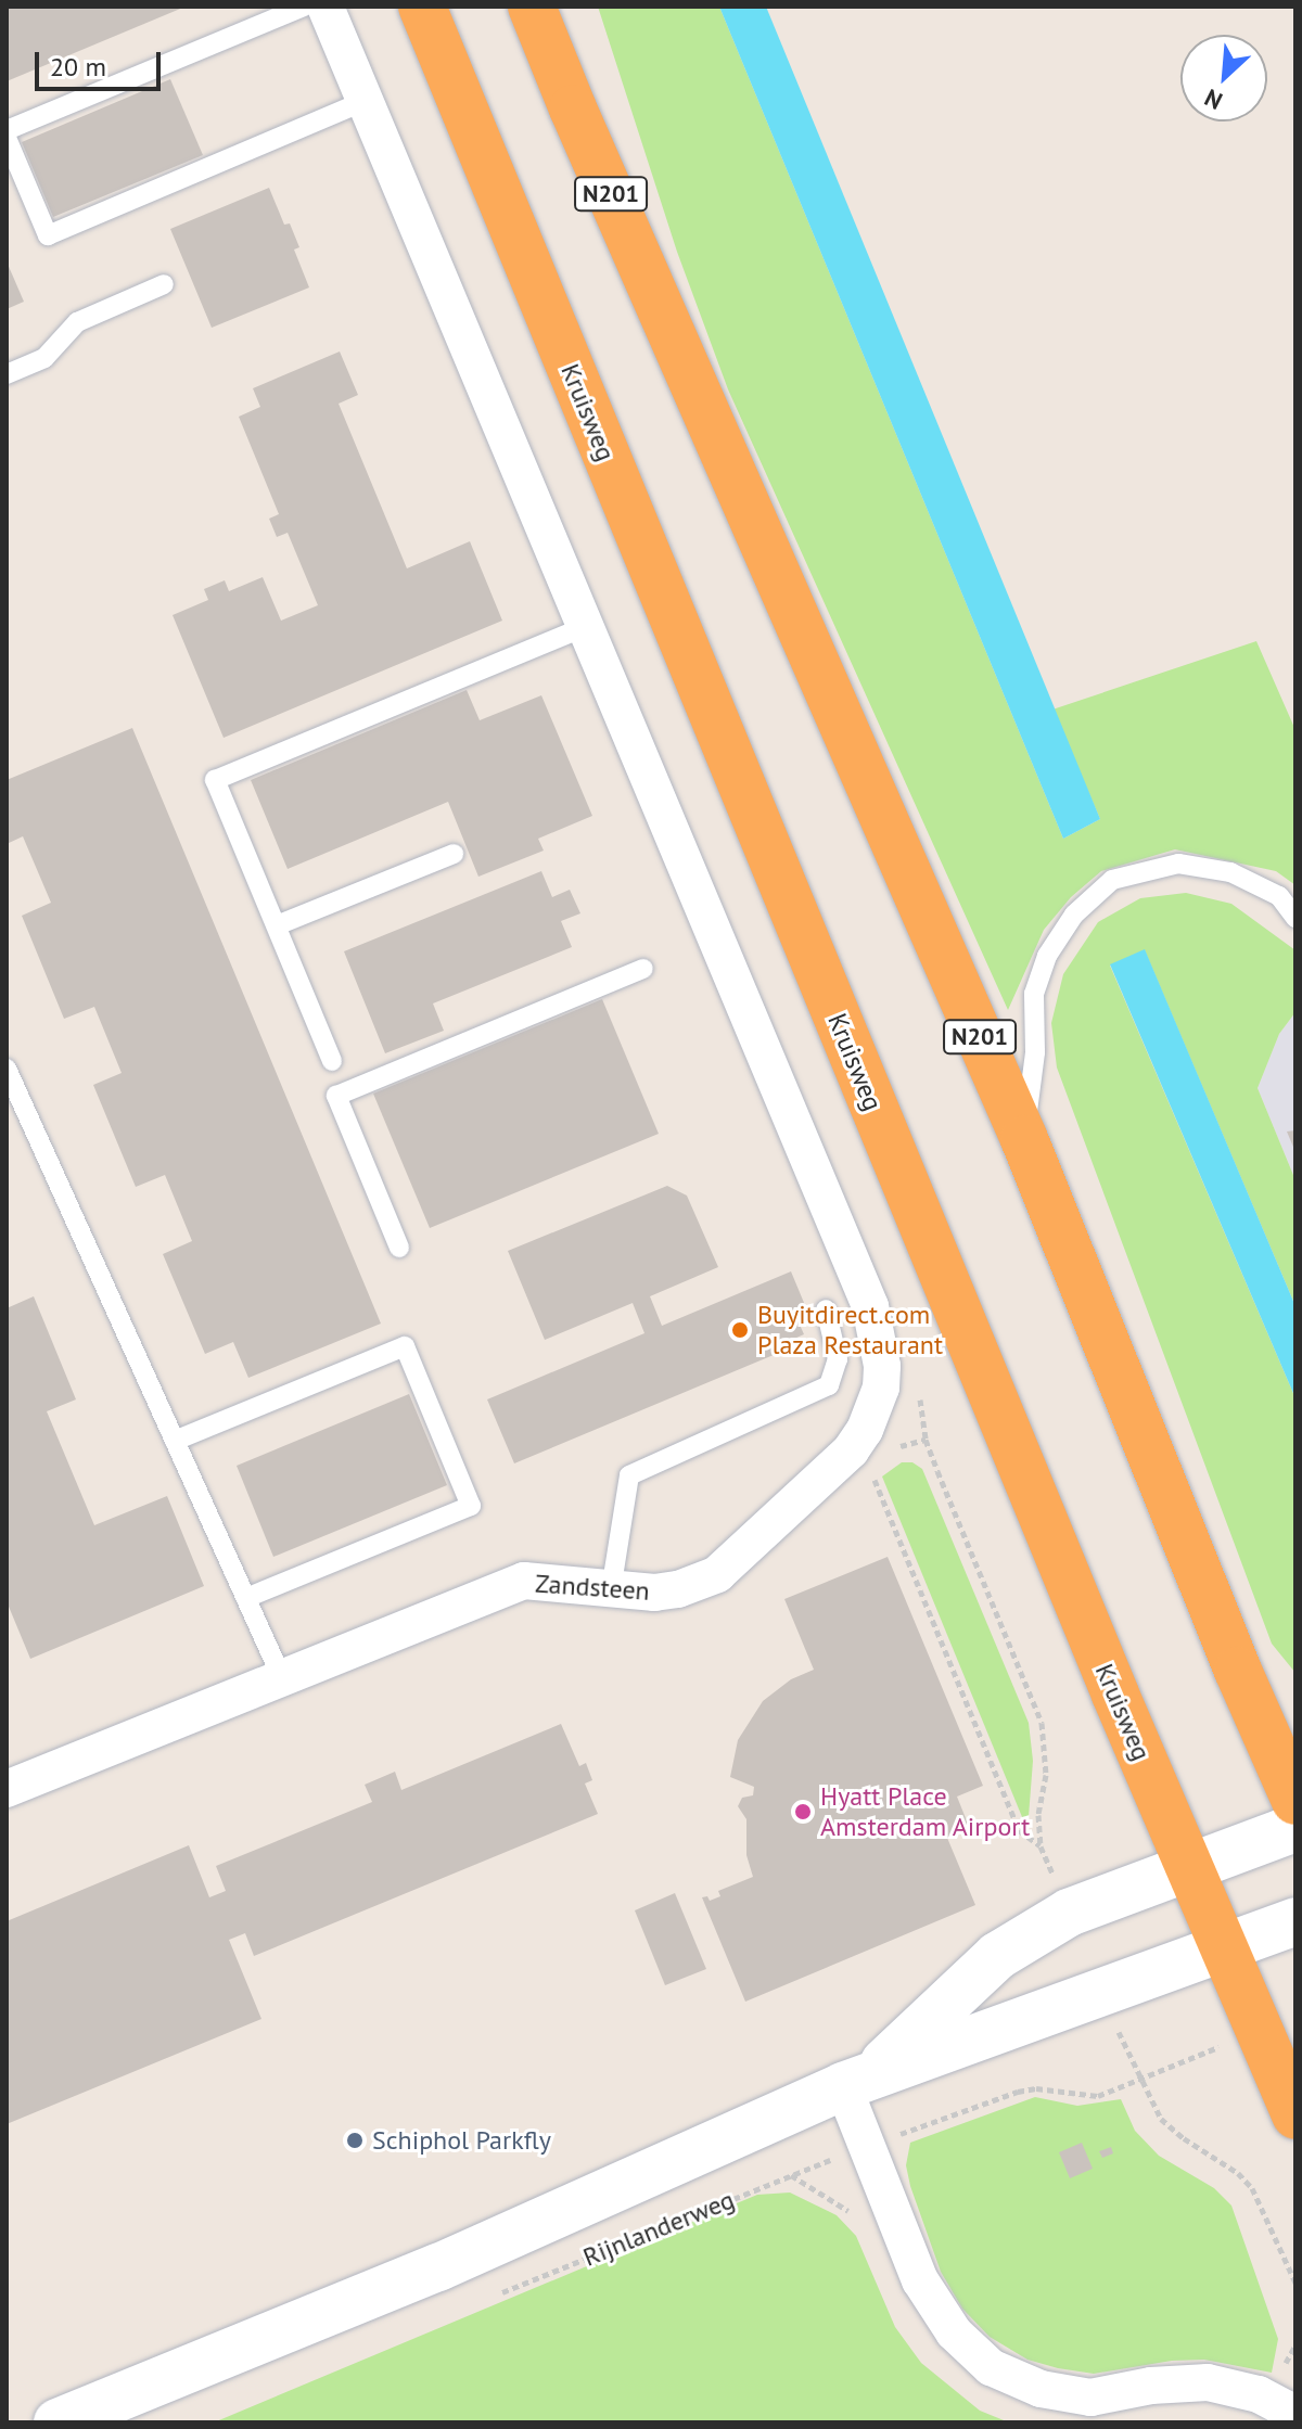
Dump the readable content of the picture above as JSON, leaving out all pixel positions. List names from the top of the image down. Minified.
{"streets":{"highway":["N201","Kruisweg"],"street":["Zandsteen","Rijnlanderweg"]},"crossings":[["Kruisweg","Rijnlanderweg"]],"places":["Buyitdirect.com Plaza Restaurant","Hyatt Place Amsterdam Airport","Schiphol Parkfly"],"scale_bar":"20 m","north":"bottom left"}
